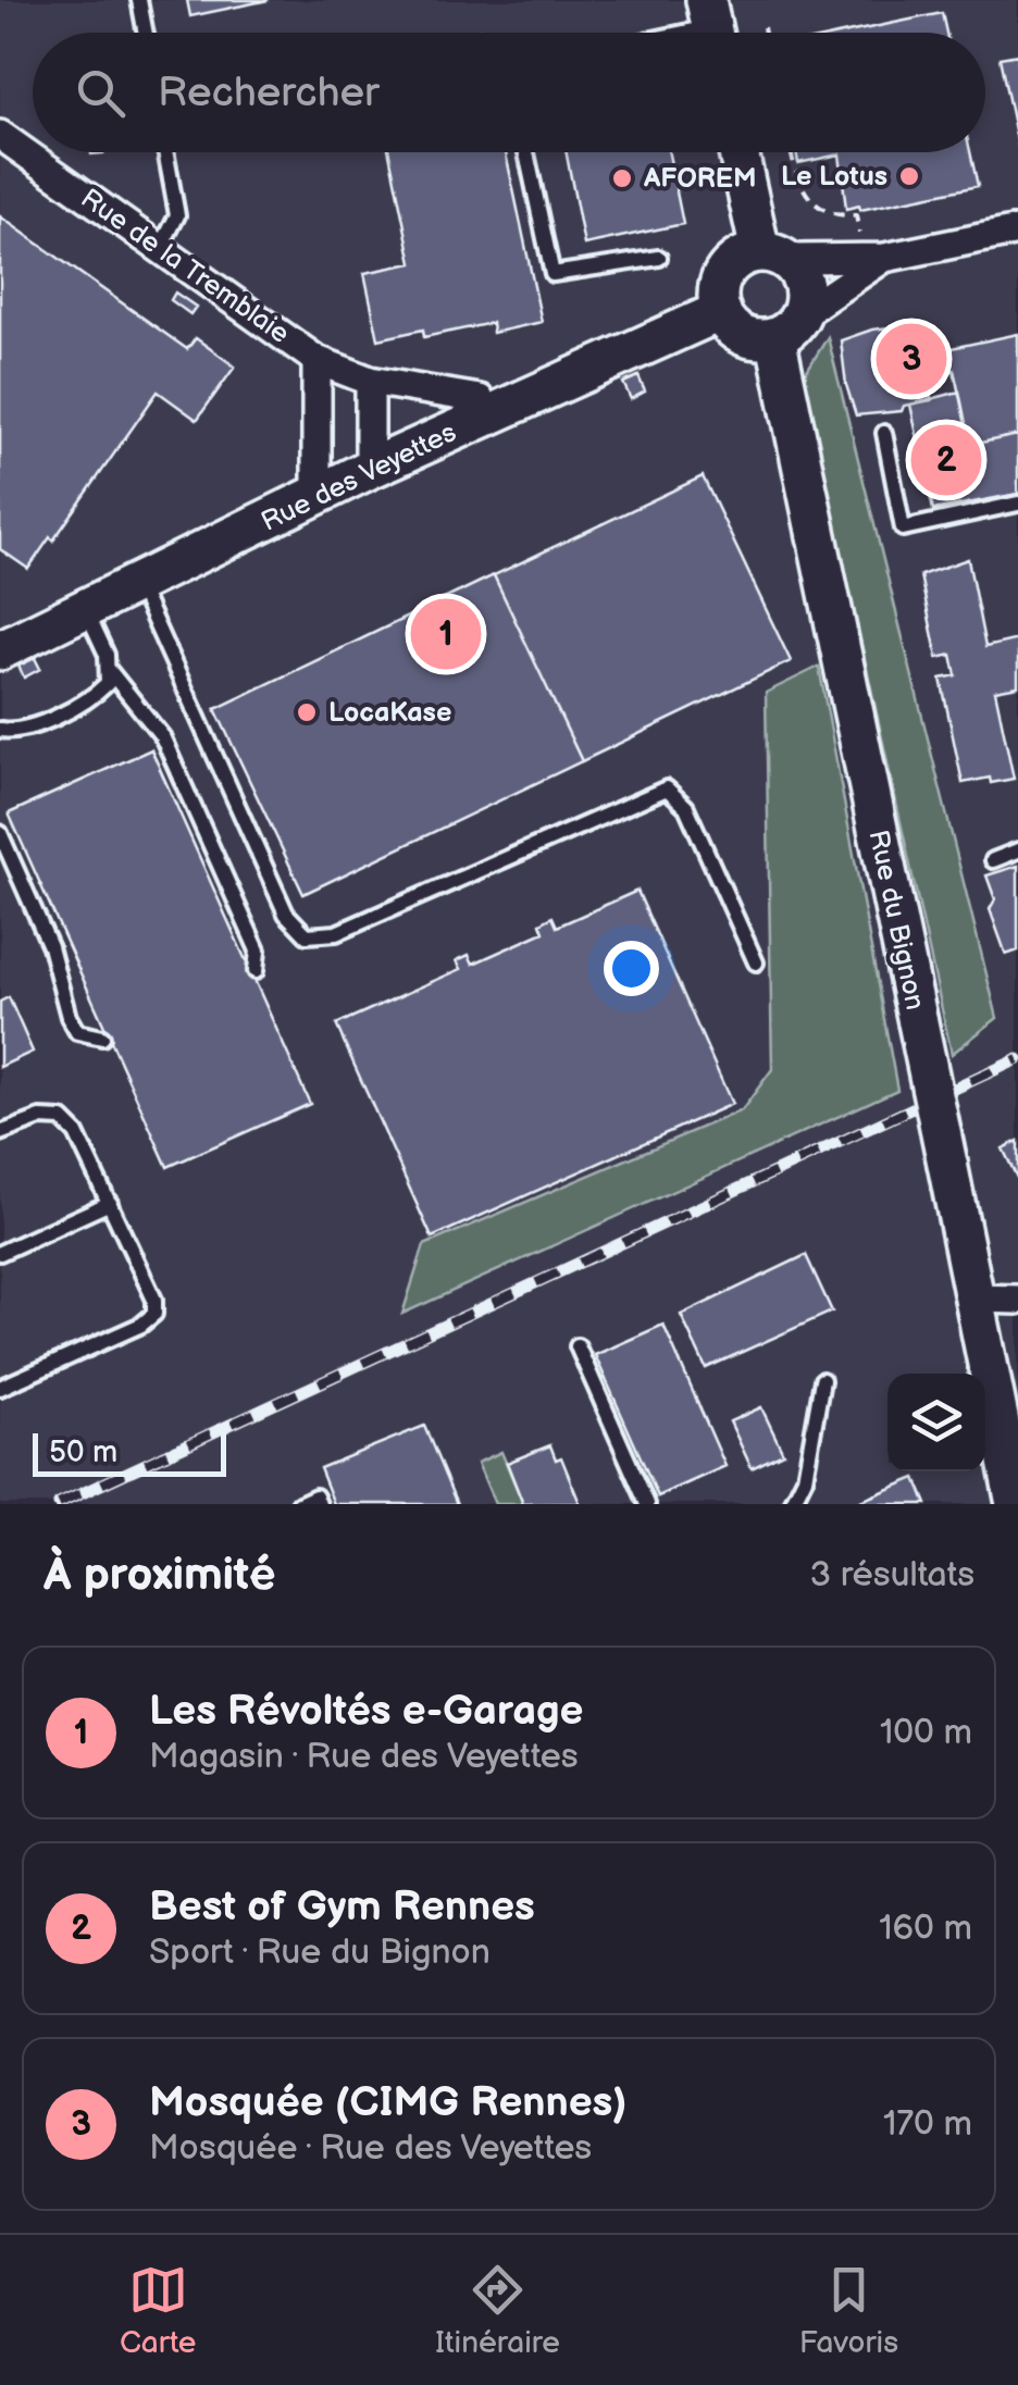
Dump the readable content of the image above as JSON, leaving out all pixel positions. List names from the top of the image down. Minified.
{"streets":{"street":["Rue de la Tremblaie","Rue des Veyettes","Rue du Bignon"]},"crossings":[["Rue de la Tremblaie","Rue des Veyettes"],["Rue des Veyettes","Rue du Bignon"]],"places":["Le Lotus","AFOREM","LocaKase"],"scale_bar":"50 m","page":{"search":"Rechercher","pins":["3","2","1"],"scale":"50 m","heading":["À proximité","3 résultats"],"list":[{"mark":"1","name":"Les Révoltés e-Garage","note":"Magasin · Rue des Veyettes","value":"100 m"},{"mark":"2","name":"Best of Gym Rennes","note":"Sport · Rue du Bignon","value":"160 m"},{"mark":"3","name":"Mosquée (CIMG Rennes)","note":"Mosquée · Rue des Veyettes","value":"170 m"}],"nav":["Carte","Itinéraire","Favoris"]}}
